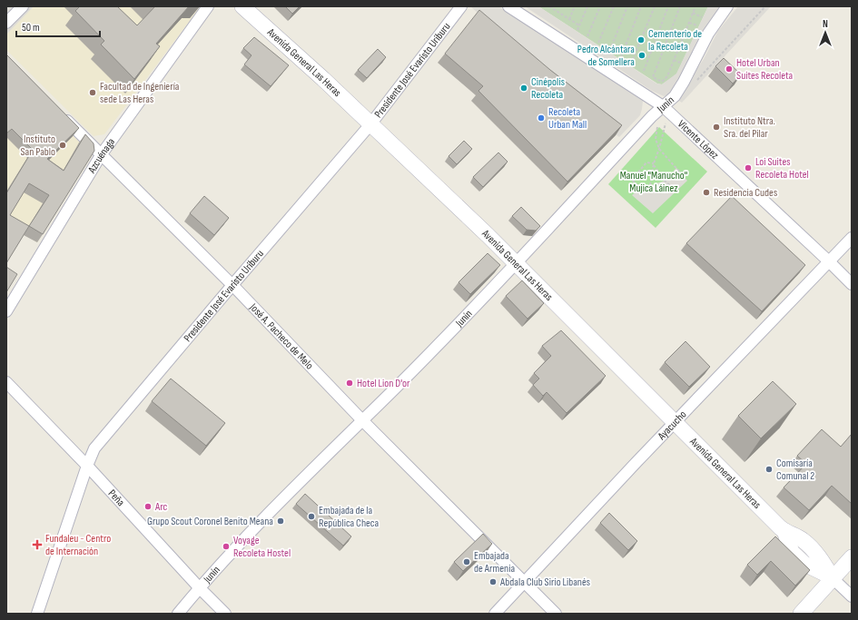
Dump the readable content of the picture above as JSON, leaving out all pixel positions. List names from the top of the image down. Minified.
{"streets":{"main road":["Avenida General Las Heras"],"street":["Presidente José Evaristo Uriburu","Junín","Vicente López","Azcuénaga","José A. Pacheco de Melo","Ayacucho","Peña"]},"crossings":[["Avenida General Las Heras","Presidente José Evaristo Uriburu"],["Avenida General Las Heras","Junín"],["Avenida General Las Heras","Ayacucho"],["Presidente José Evaristo Uriburu","José A. Pacheco de Melo"],["Presidente José Evaristo Uriburu","Peña"],["Junín","Vicente López"],["Junín","José A. Pacheco de Melo"],["Junín","Peña"],["Vicente López","Ayacucho"],["Azcuénaga","José A. Pacheco de Melo"],["José A. Pacheco de Melo","Ayacucho"]],"parks":["Manuel \"Manucho\" Mujica Láinez"],"places":{"other":["Cementerio de la Recoleta","Pedro Alcántara de Somellera","Hotel Urban Suites Recoleta","Cinépolis Recoleta","Facultad de Ingeniería sede Las Heras","Recoleta Urban Mall","Instituto Ntra. Sra. del Pilar","Instituto San Pablo","Loi Suites Recoleta Hotel","Residencia Cudes","Hotel Lion D'or","Comisaría Comunal 2","Arc","Embajada de la República Checa","Grupo Scout Coronel Benito Meana","Voyage Recoleta Hostel","Embajada de Armenia","Abdala Club Sirio Libanés"],"health":["Fundaleu - Centro de Internación"]},"scale_bar":"50 m","north":"top"}
